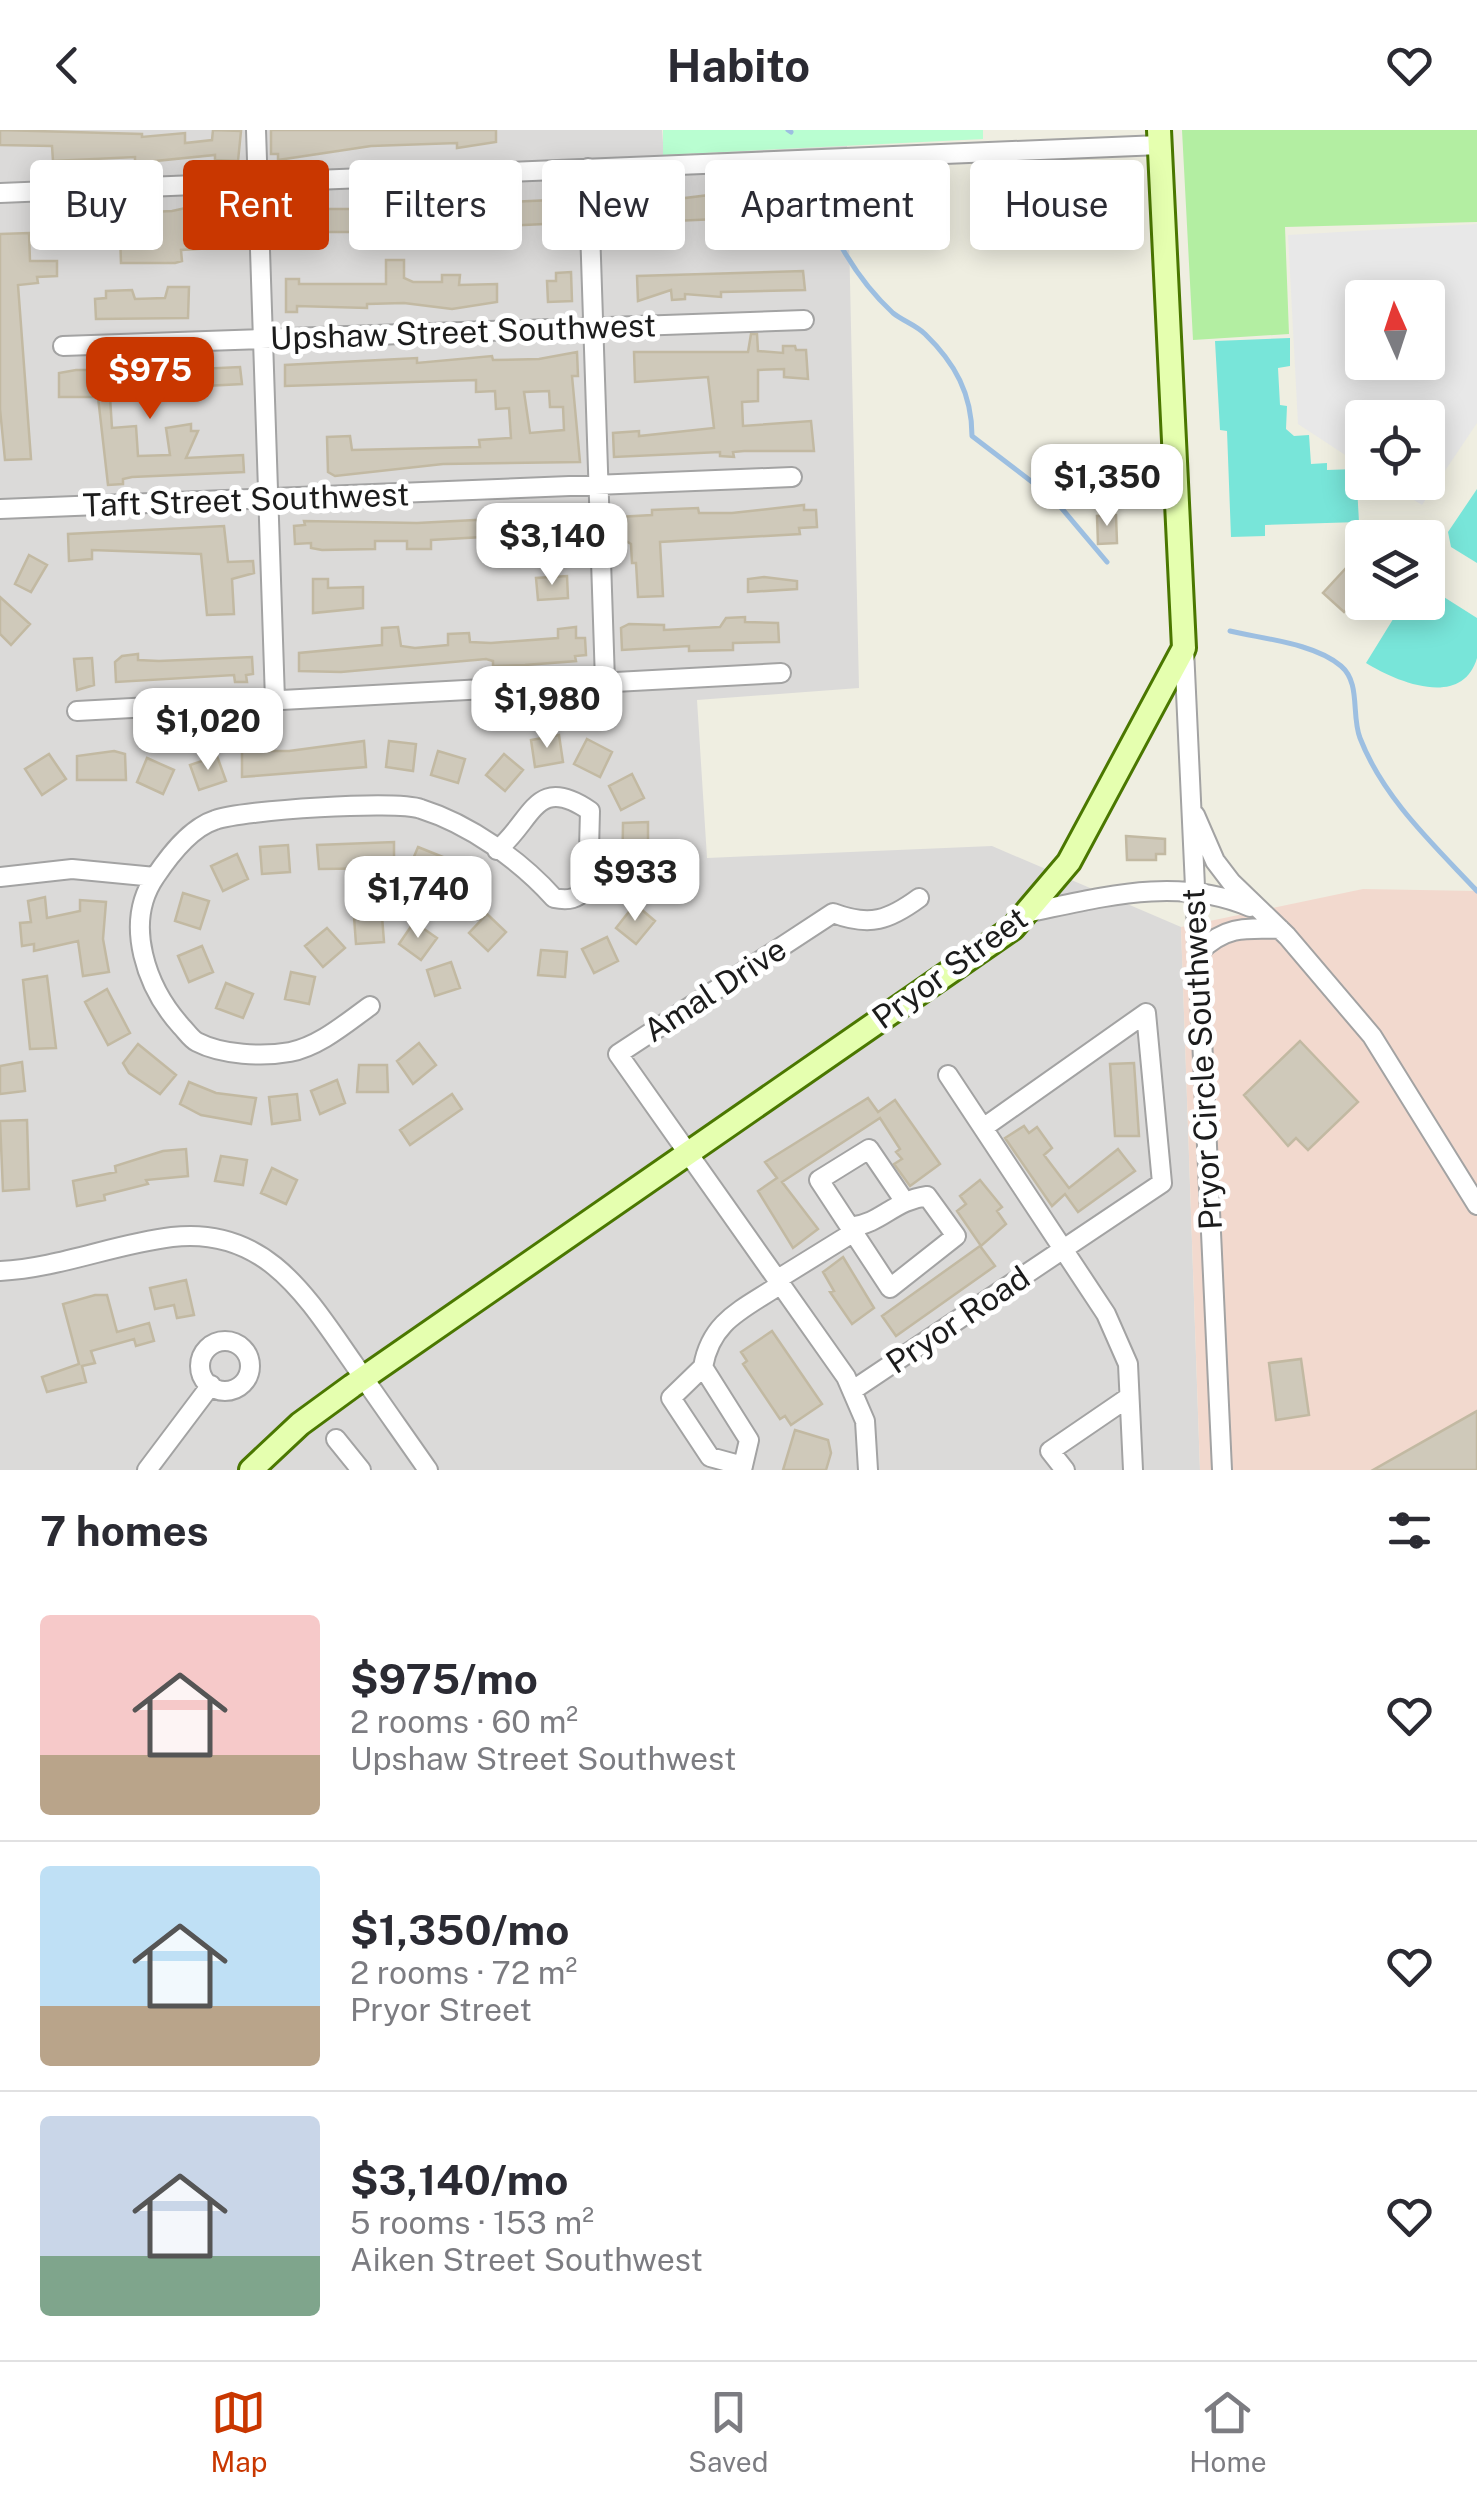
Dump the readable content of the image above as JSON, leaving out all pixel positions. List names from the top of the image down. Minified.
{"streets":{"main road":["Pryor Street"],"street":["Upshaw Street Southwest","Taft Street Southwest","Amal Drive","Pryor Circle Southwest","Pryor Road"]},"crossings":[["Pryor Street","Amal Drive"],["Pryor Street","Pryor Circle Southwest"]],"north":"top","page":{"header":"Habito","chip":["Buy","Rent","Filters","New","Apartment","House"],"price":["$975","$1,350","$3,140","$1,980","$1,020","$933","$1,740"],"heading":"7 homes","list":[{"name":"$975/mo","note":"2 rooms · 60 m² · Upshaw Street Southwest"},{"name":"$1,350/mo","note":"2 rooms · 72 m² · Pryor Street"},{"name":"$3,140/mo","note":"5 rooms · 153 m² · Aiken Street Southwest"}],"tabs":["Map","Saved","Home"]}}
